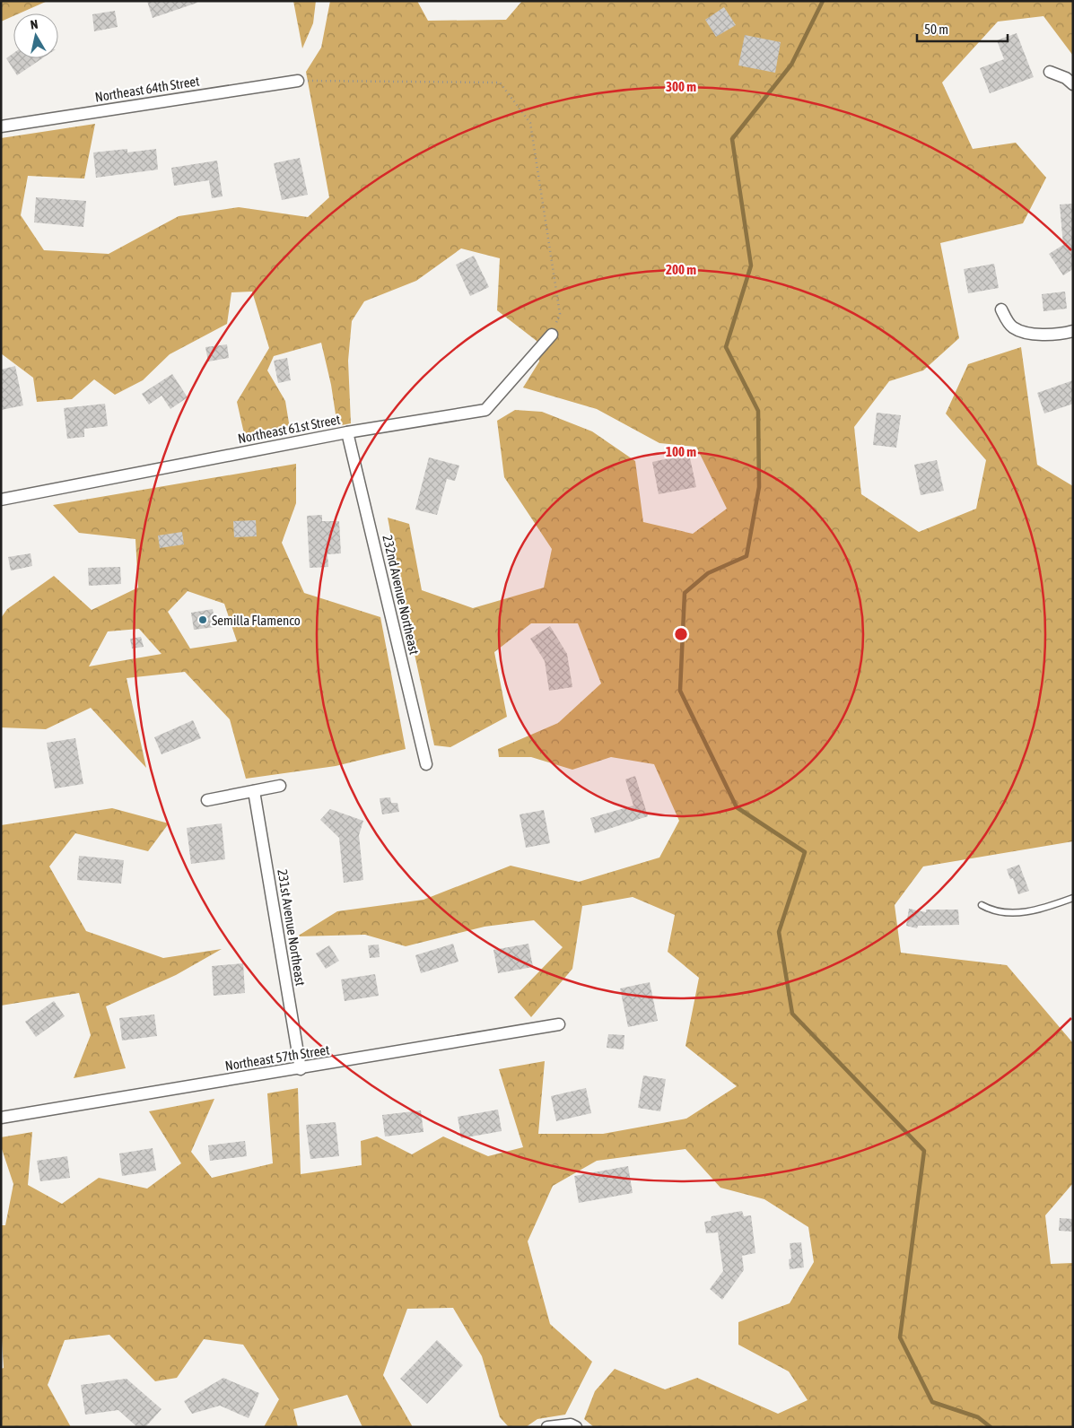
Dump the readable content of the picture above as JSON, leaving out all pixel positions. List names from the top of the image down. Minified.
{"streets":{"street":["Northeast 64th Street","Northeast 61st Street","232nd Avenue Northeast","231st Avenue Northeast","Northeast 57th Street"]},"crossings":[["Northeast 61st Street","232nd Avenue Northeast"],["231st Avenue Northeast","Northeast 57th Street"]],"places":["Semilla Flamenco"],"scale_bar":"50 m","north":"top","rings":["300 m","200 m","100 m"]}
